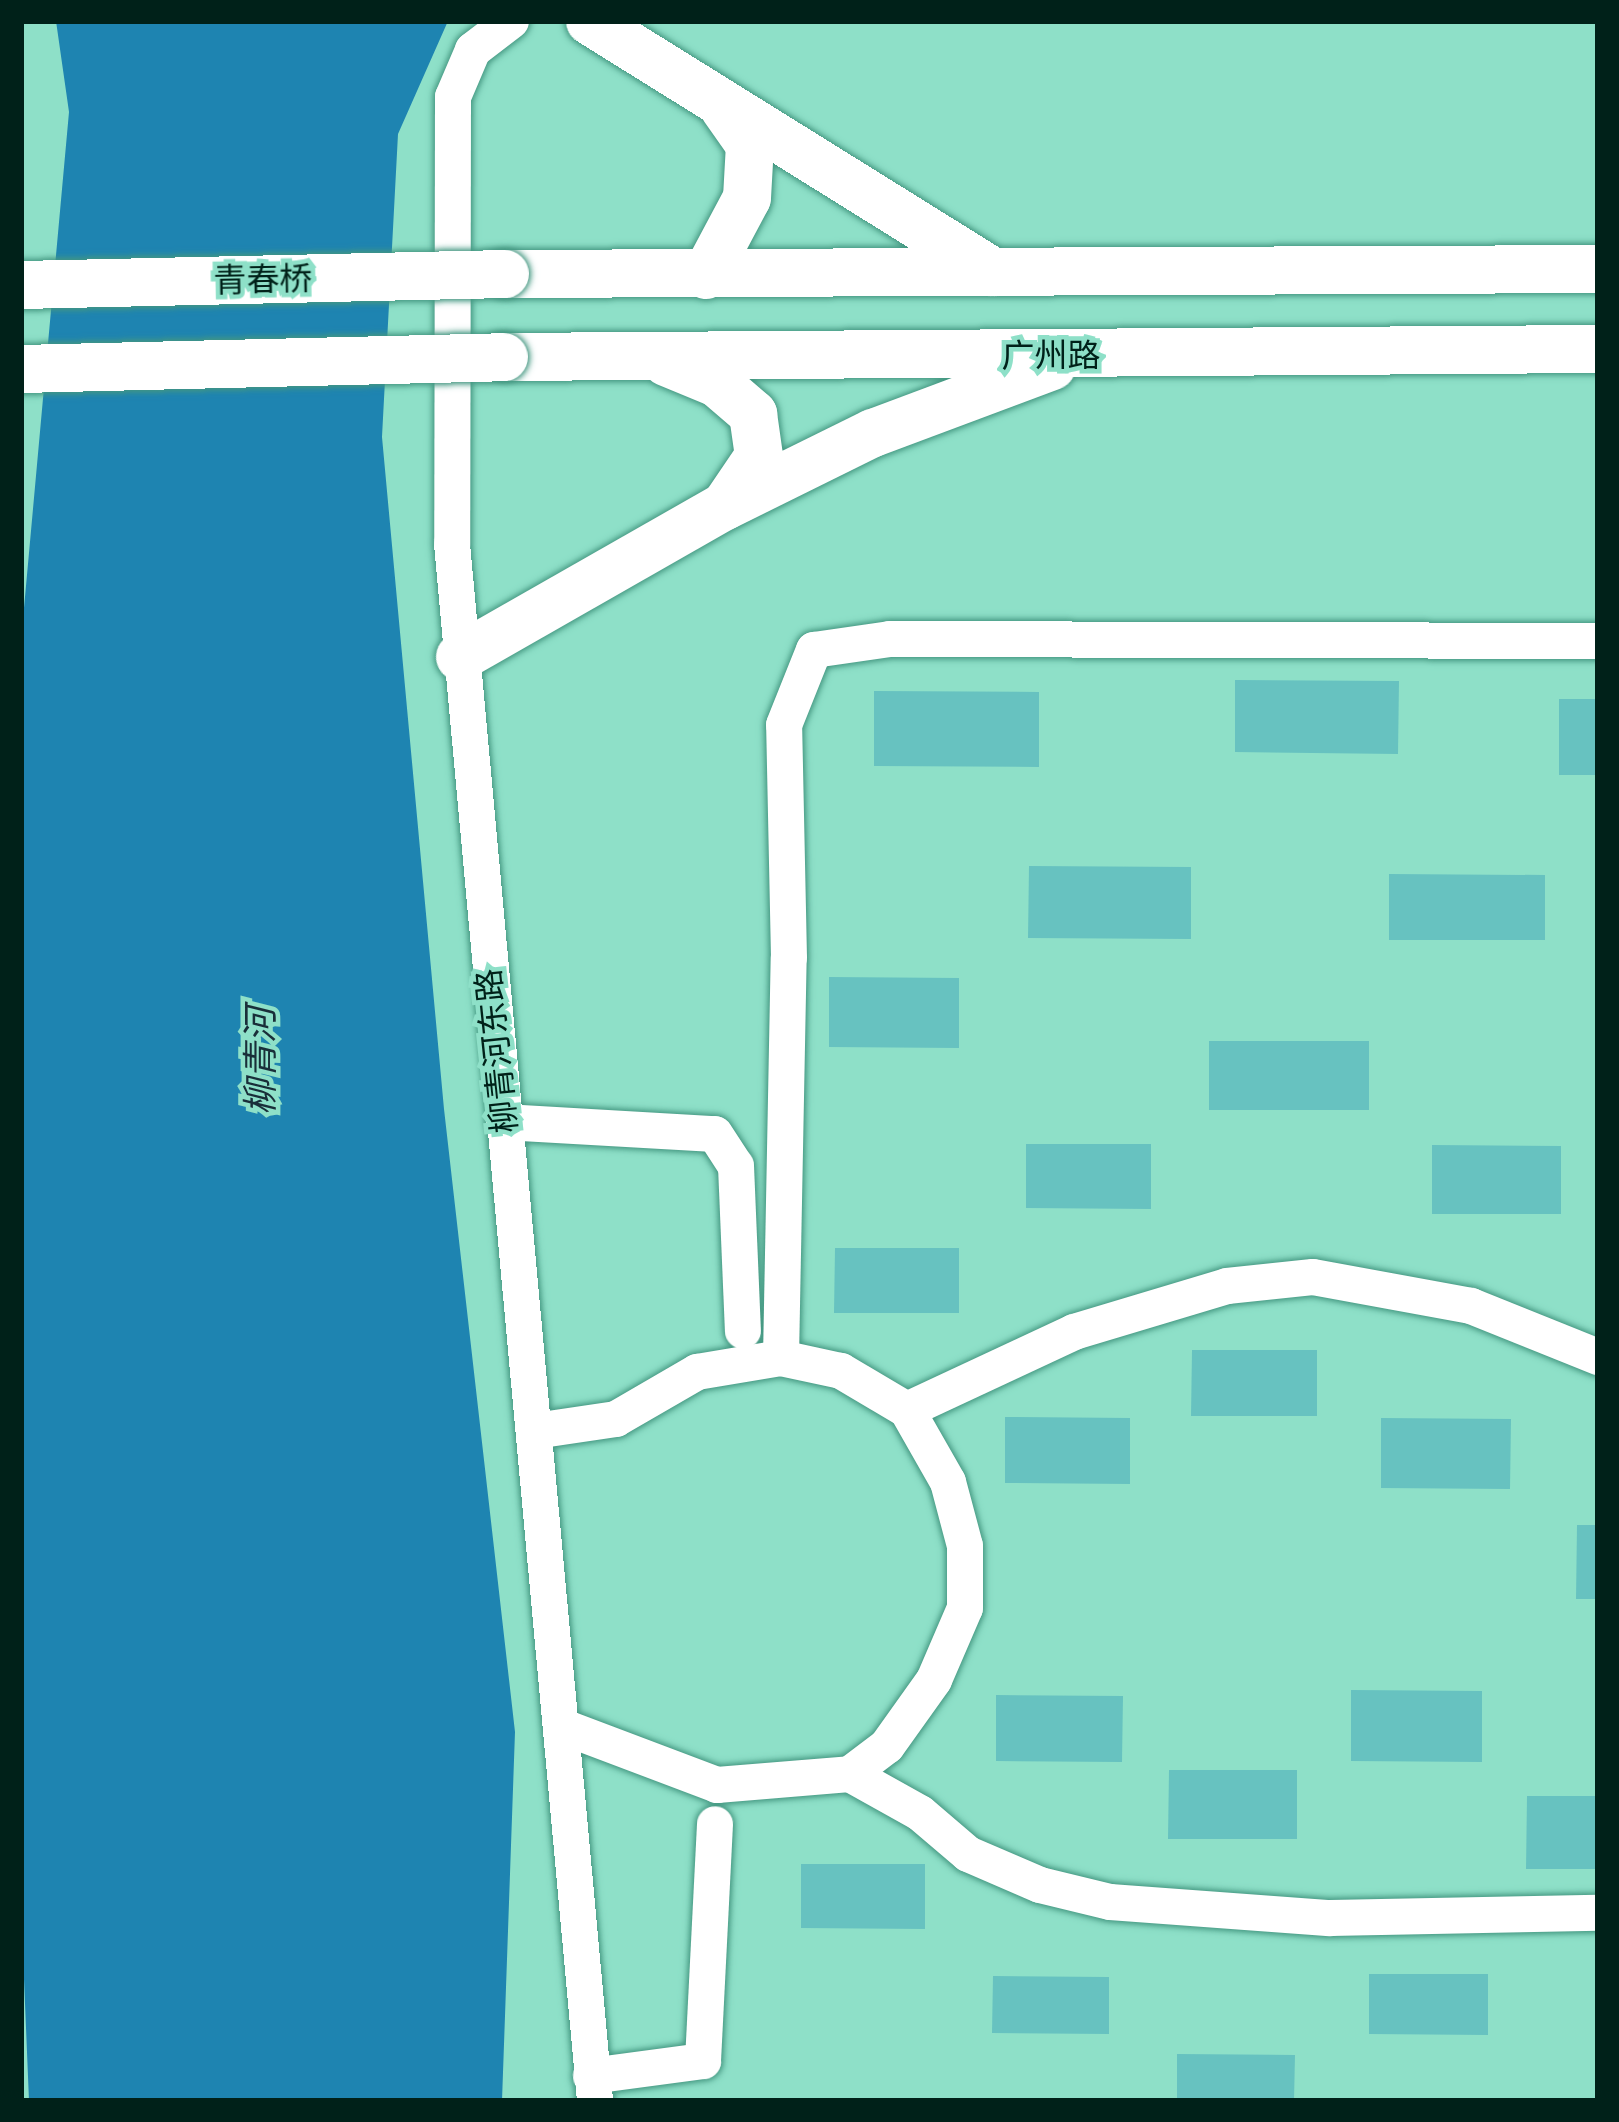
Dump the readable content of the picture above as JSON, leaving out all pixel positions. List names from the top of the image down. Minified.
{"streets":{"main road":["青春桥","广州路"],"street":["柳青河东路"]},"water":["柳青河"]}
